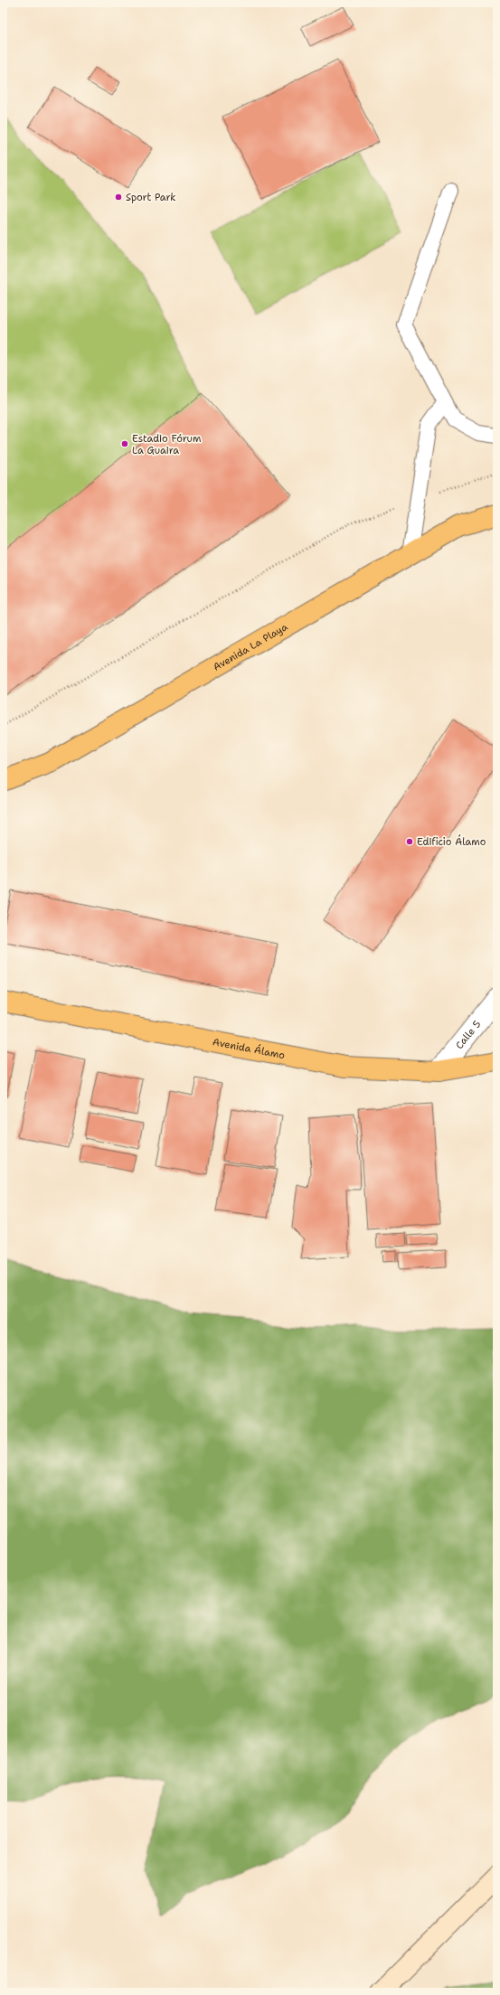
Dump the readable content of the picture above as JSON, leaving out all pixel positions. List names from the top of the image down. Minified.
{"streets":{"main road":["Avenida La Playa","Avenida Álamo"],"street":["Calle 5"]},"crossings":[["Calle 5","Avenida Álamo"]],"places":["Sport Park","Estadio Fórum La Guaira","Edificio Álamo"]}
